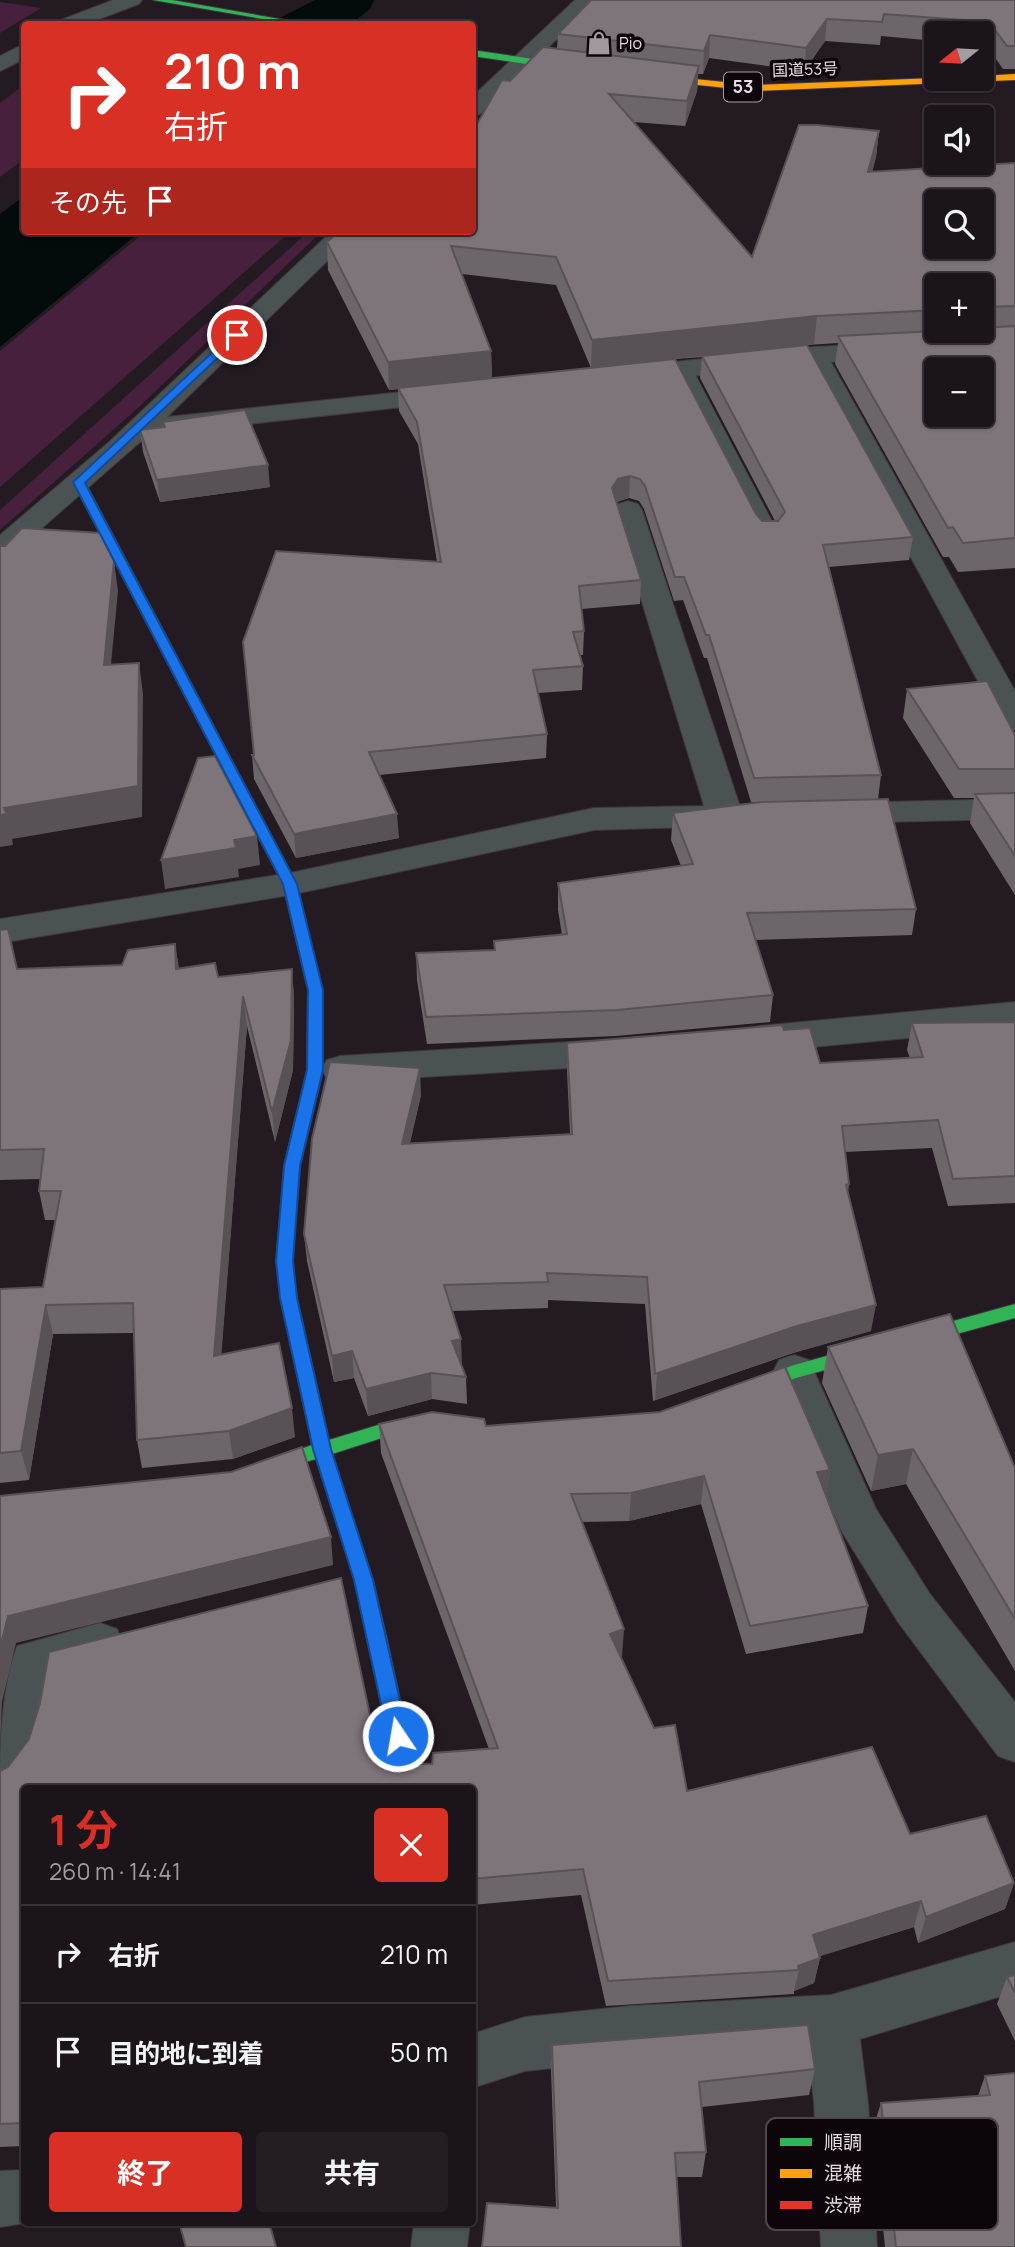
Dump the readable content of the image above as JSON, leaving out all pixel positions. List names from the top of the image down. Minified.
{"streets":{"main road":["国道53号","53"]},"places":{"shop":["Pio"]},"legend":["順調","混雑","渋滞"],"north":"left","page":{"map_buttons":["+","−"],"turn":["210 m","右折"],"then":"その先","heading":["1 分","260 m · 14:41"],"list":[{"name":"右折","value":"210 m"},{"name":"目的地に到着","value":"50 m"}],"buttons":["終了","共有"]}}
